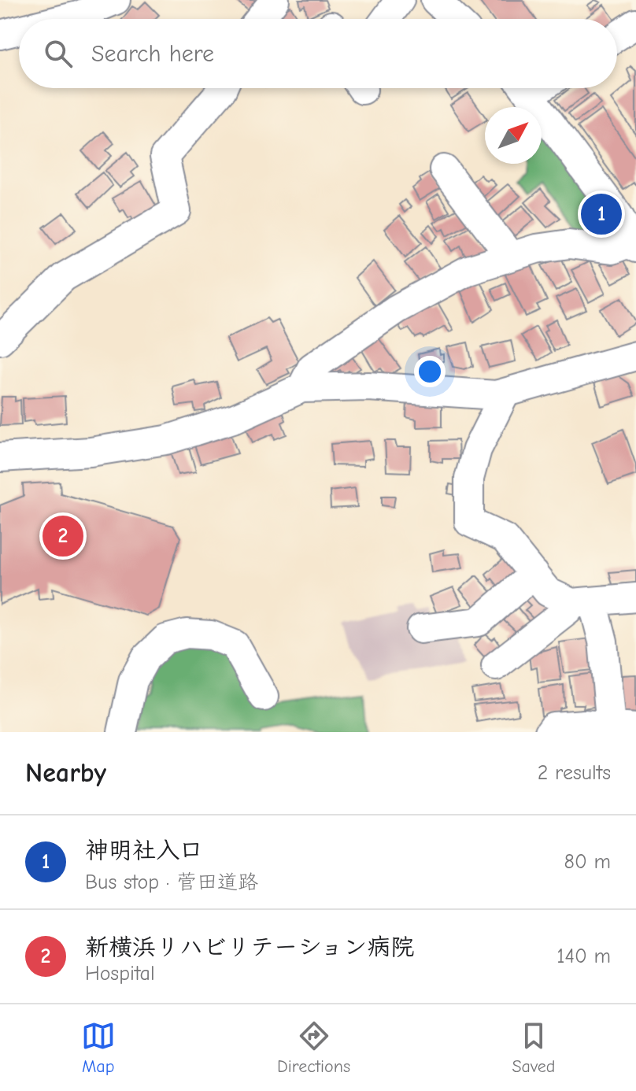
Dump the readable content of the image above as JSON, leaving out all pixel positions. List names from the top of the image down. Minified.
{"north":"top right","page":{"search":"Search here","pins":["1","2"],"heading":["Nearby","2 results"],"list":[{"mark":"1","name":"神明社入口","note":"Bus stop · 菅田道路","value":"80 m"},{"mark":"2","name":"新横浜リハビリテーション病院","note":"Hospital","value":"140 m"}],"nav":["Map","Directions","Saved"]}}
